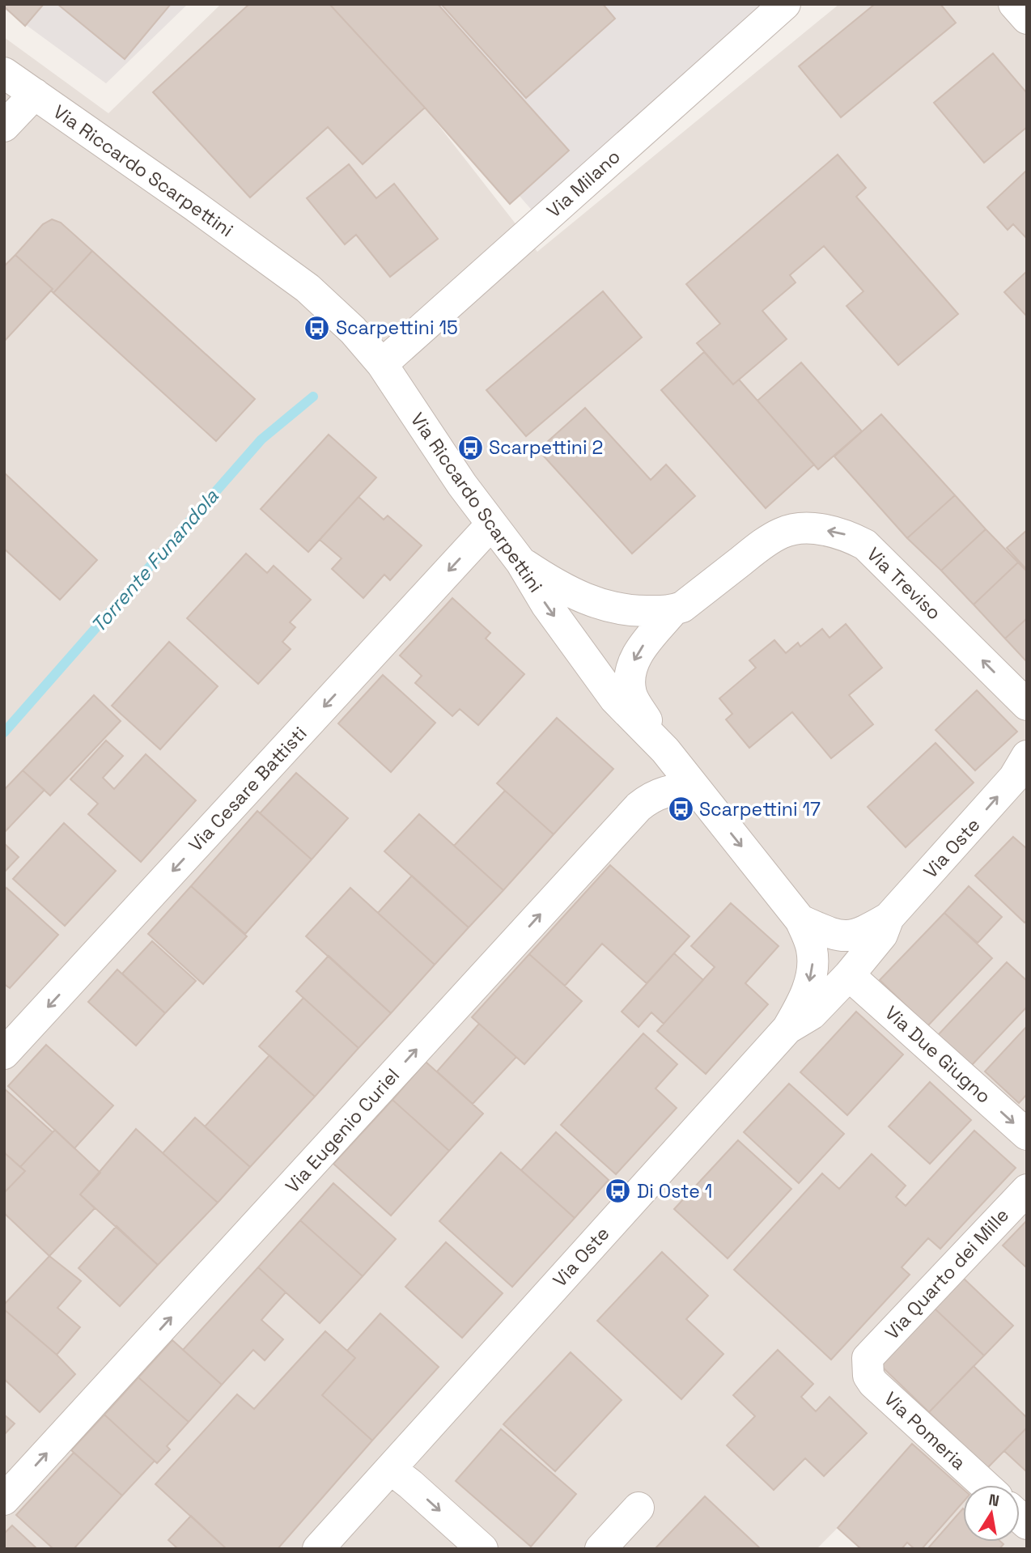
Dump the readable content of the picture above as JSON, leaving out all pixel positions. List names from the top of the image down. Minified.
{"streets":{"street":["Via Riccardo Scarpettini","Via Milano","Via Treviso","Via Cesare Battisti","Via Oste","Via Due Giugno","Via Eugenio Curiel","Via Quarto dei Mille","Via Pomeria"]},"crossings":[["Via Riccardo Scarpettini","Via Milano"],["Via Riccardo Scarpettini","Via Treviso"],["Via Riccardo Scarpettini","Via Cesare Battisti"],["Via Riccardo Scarpettini","Via Oste"],["Via Riccardo Scarpettini","Via Eugenio Curiel"],["Via Oste","Via Due Giugno"],["Via Quarto dei Mille","Via Pomeria"]],"one_way":["Via Riccardo Scarpettini","Via Cesare Battisti","Via Due Giugno","Via Eugenio Curiel"],"water":["Torrente Funandola"],"places":{"bus stop":["Scarpettini 15","Scarpettini 2","Scarpettini 17","Di Oste 1"]},"north":"top"}
